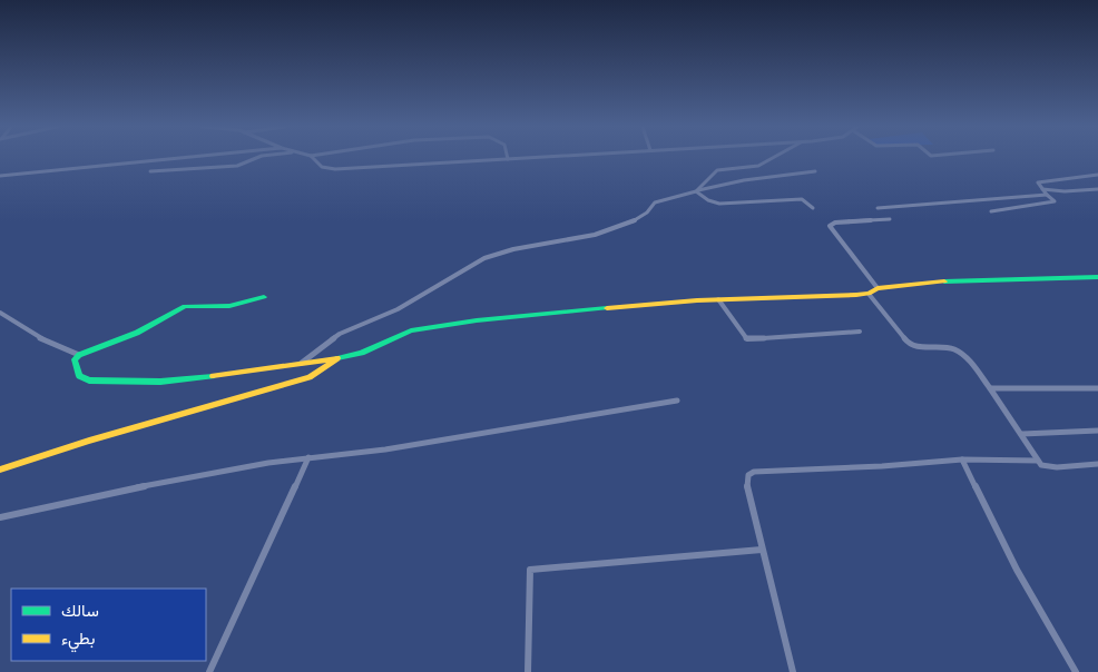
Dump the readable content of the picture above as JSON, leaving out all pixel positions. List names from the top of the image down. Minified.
{"legend":["سالك","بطيء"]}
